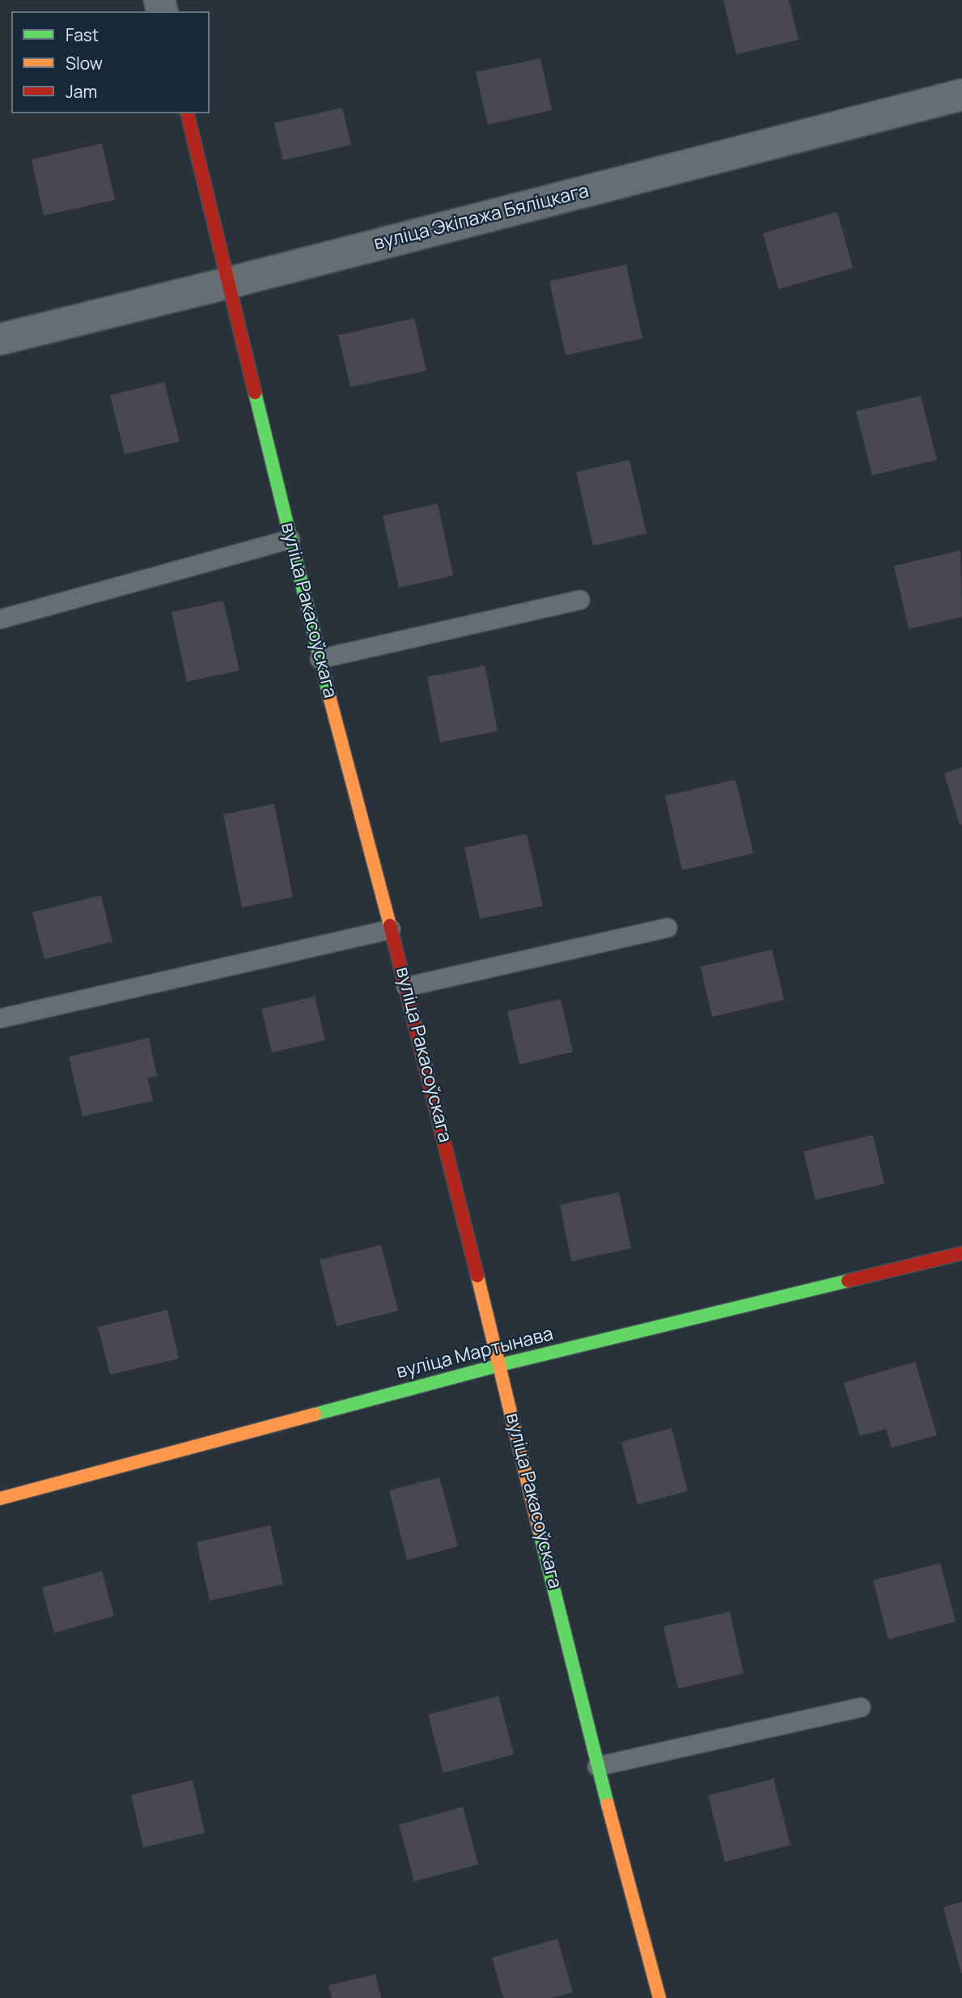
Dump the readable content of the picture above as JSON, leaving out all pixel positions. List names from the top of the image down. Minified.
{"streets":{"street":["вуліца Экіпажа Бяліцкага","вуліца Ракасоўскага","вуліца Мартынава"]},"crossings":[["вуліца Экіпажа Бяліцкага","вуліца Ракасоўскага"],["вуліца Ракасоўскага","вуліца Мартынава"]],"legend":["Fast","Slow","Jam"]}
